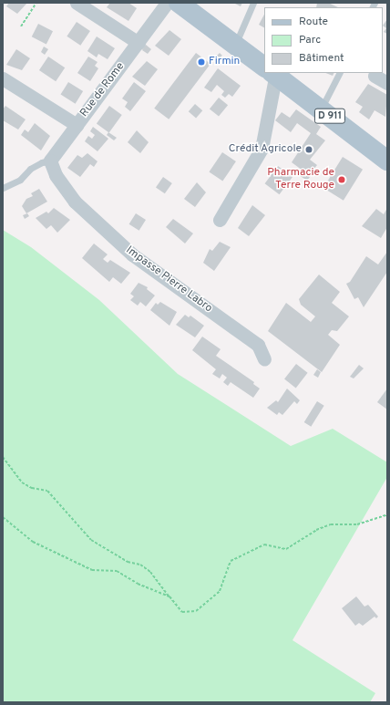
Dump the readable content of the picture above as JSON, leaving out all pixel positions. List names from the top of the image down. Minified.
{"streets":{"main road":["D 911"],"street":["Rue de Rome","Impasse Pierre Labro"]},"places":["Firmin","Crédit Agricole","Pharmacie de Terre Rouge"],"legend":["Route","Parc","Bâtiment"]}
